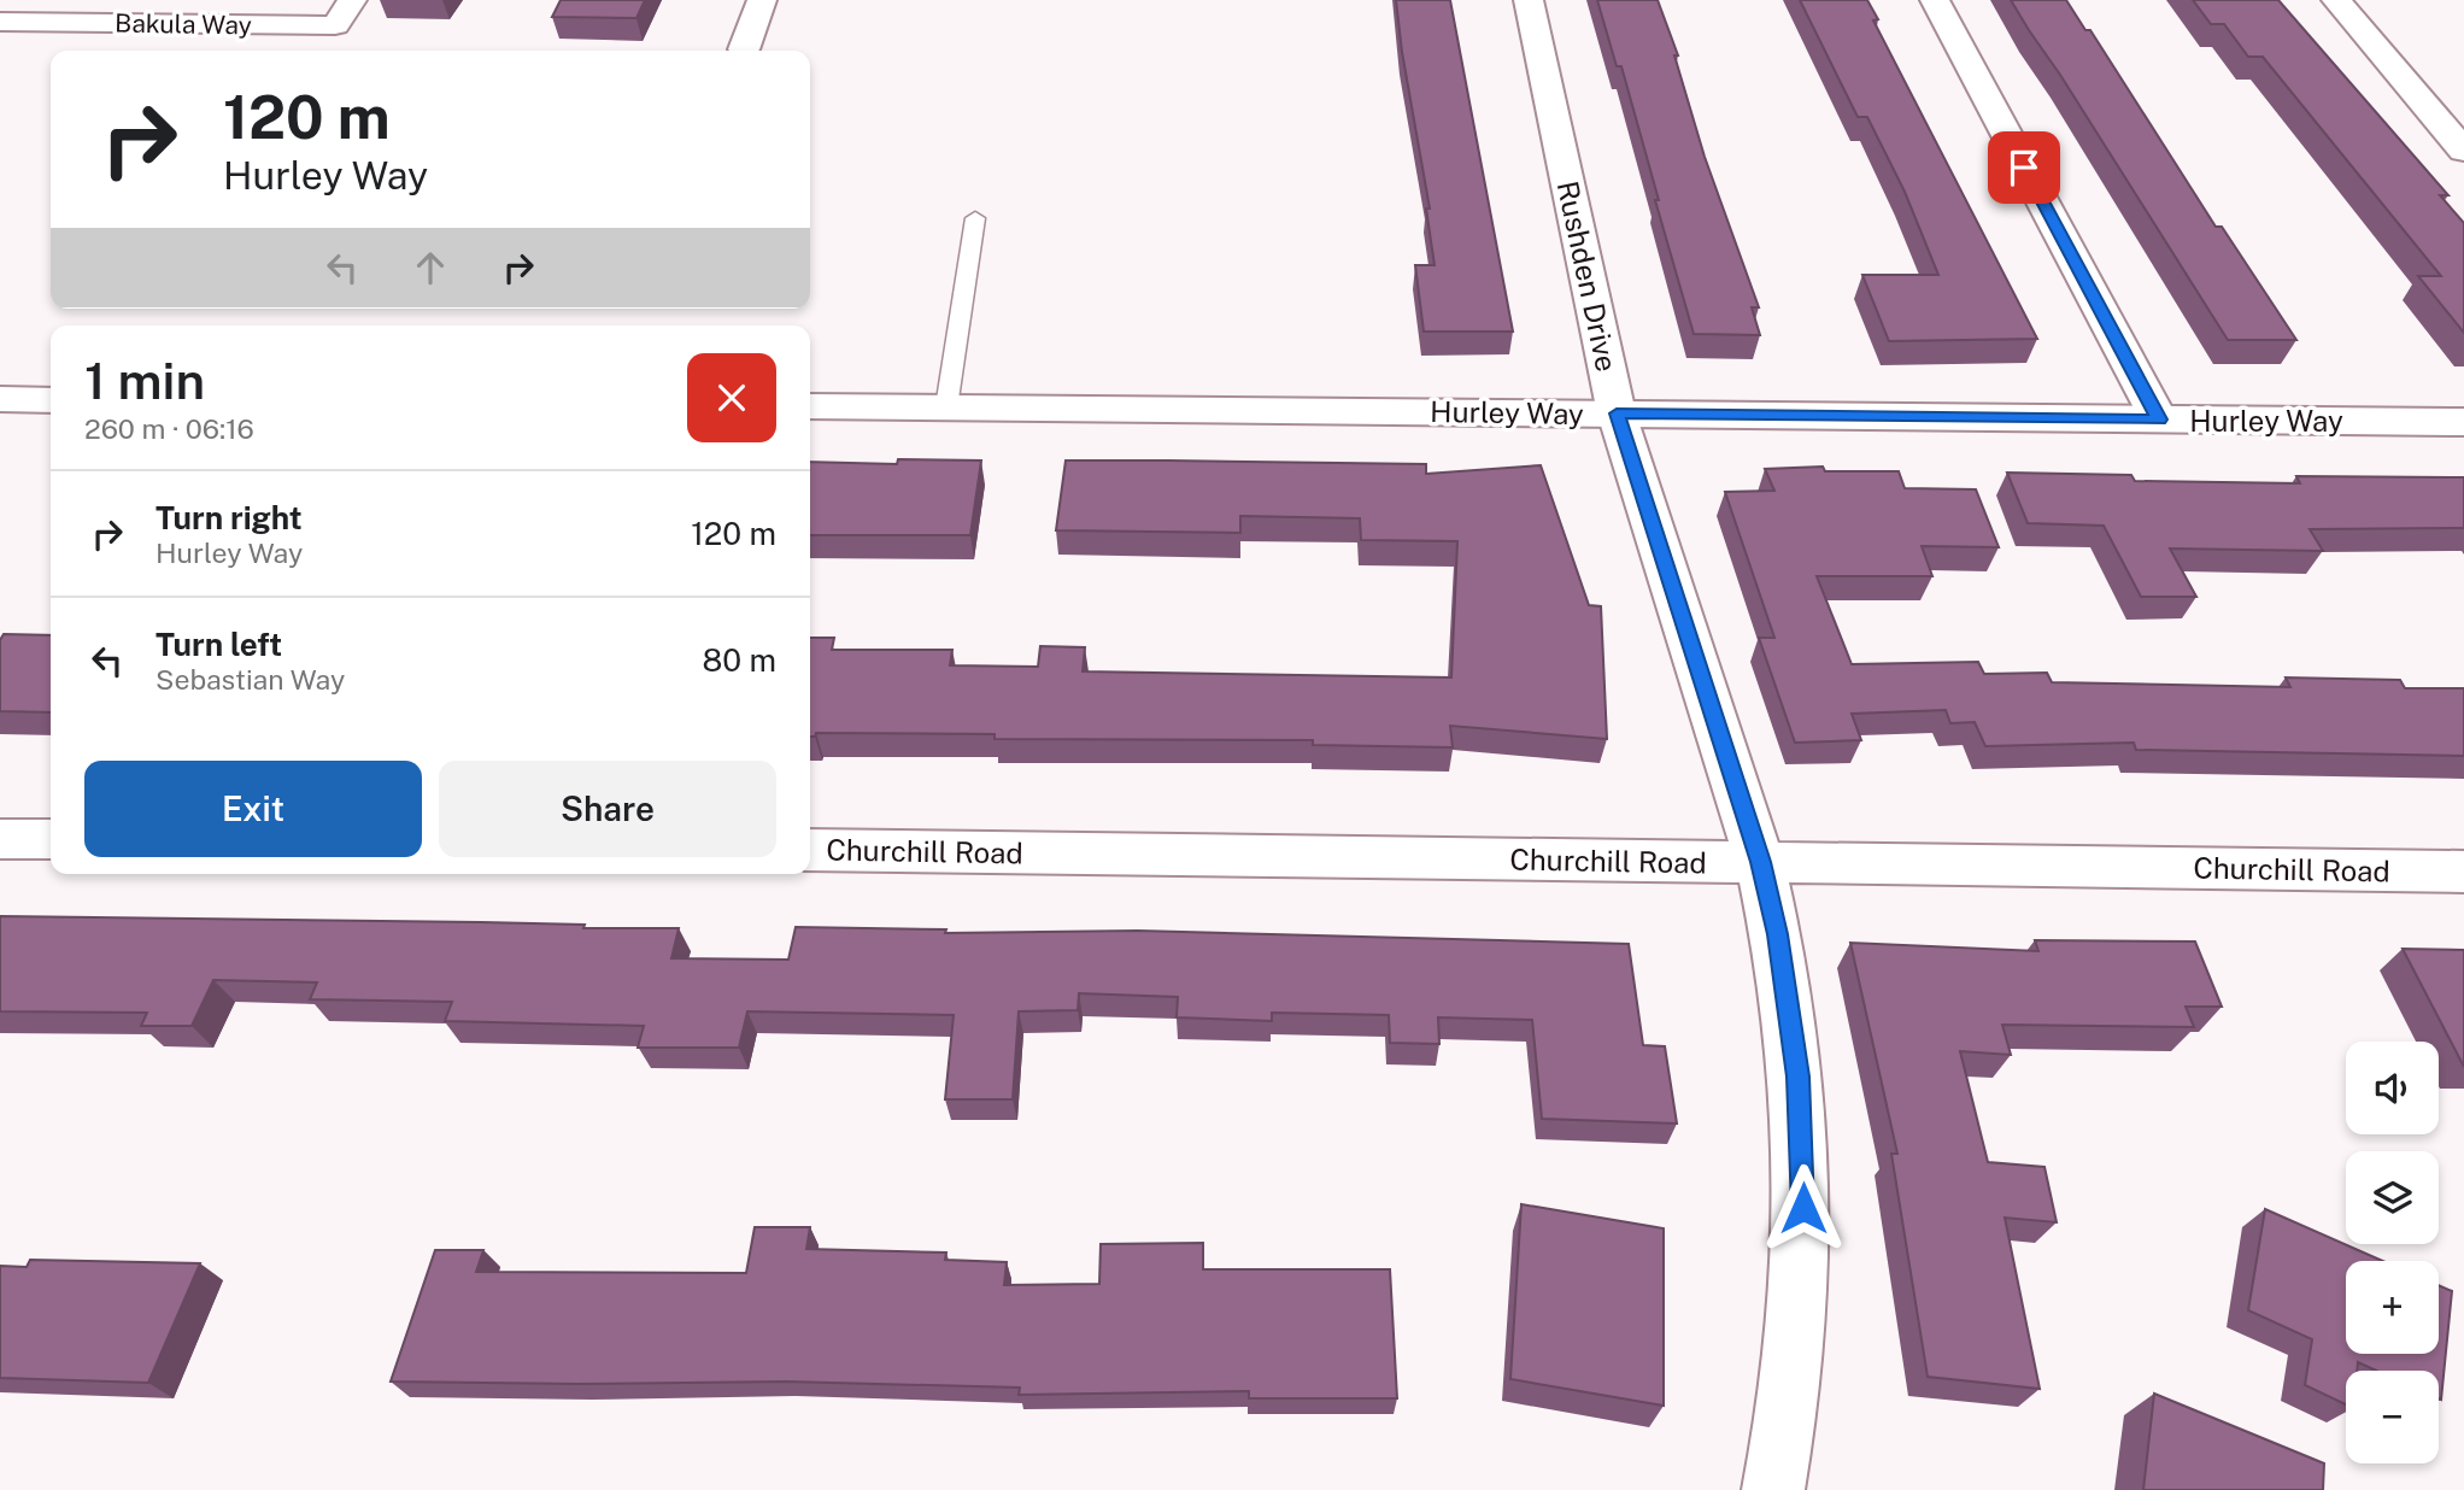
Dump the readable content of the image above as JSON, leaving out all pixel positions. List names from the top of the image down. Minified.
{"streets":{"street":["Bakula Way","Rushden Drive","Hurley Way","Churchill Road"]},"crossings":[["Rushden Drive","Hurley Way"],["Rushden Drive","Churchill Road"]],"page":{"turn":["120 m","Hurley Way"],"heading":["1 min","260 m · 06:16"],"list":[{"name":"Turn right","note":"Hurley Way","value":"120 m"},{"name":"Turn left","note":"Sebastian Way","value":"80 m"}],"buttons":["Exit","Share"],"map_buttons":["+","−"]}}
